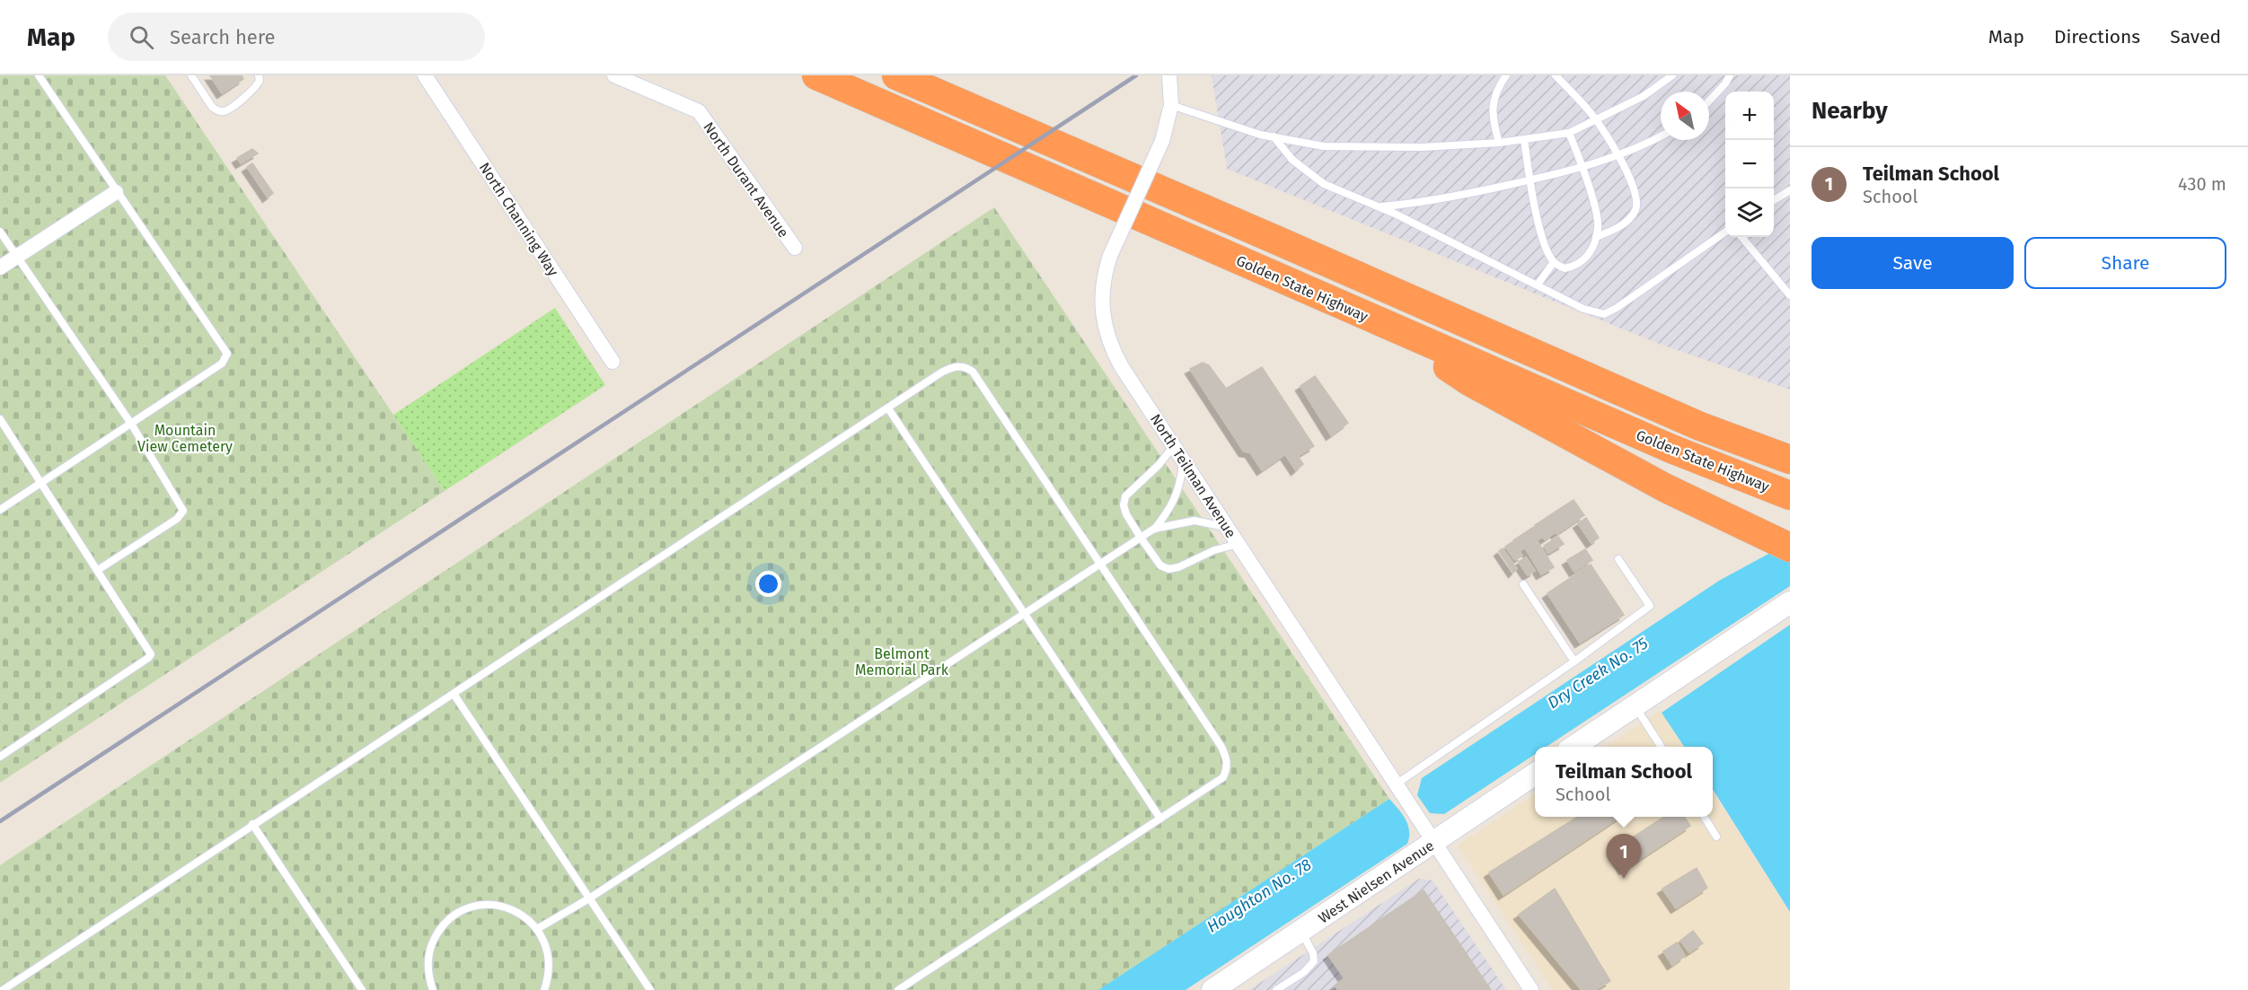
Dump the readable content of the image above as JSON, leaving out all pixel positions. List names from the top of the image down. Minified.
{"streets":{"highway":["Golden State Highway"],"street":["North Durant Avenue","North Channing Way","North Teilman Avenue","West Nielsen Avenue"]},"crossings":[["North Teilman Avenue","West Nielsen Avenue"]],"water":["Dry Creek No. 75","Houghton No. 78"],"parks":["Mountain View Cemetery","Belmont Memorial Park"],"north":"top left","page":{"header":"Map","search":"Search here","nav":["Map","Directions","Saved"],"heading":"Nearby","map_buttons":["+","−"],"list":[{"mark":"1","name":"Teilman School","note":"School","value":"430 m"}],"buttons":["Save","Share"],"popup":["Teilman School","School"],"pins":"1"}}
